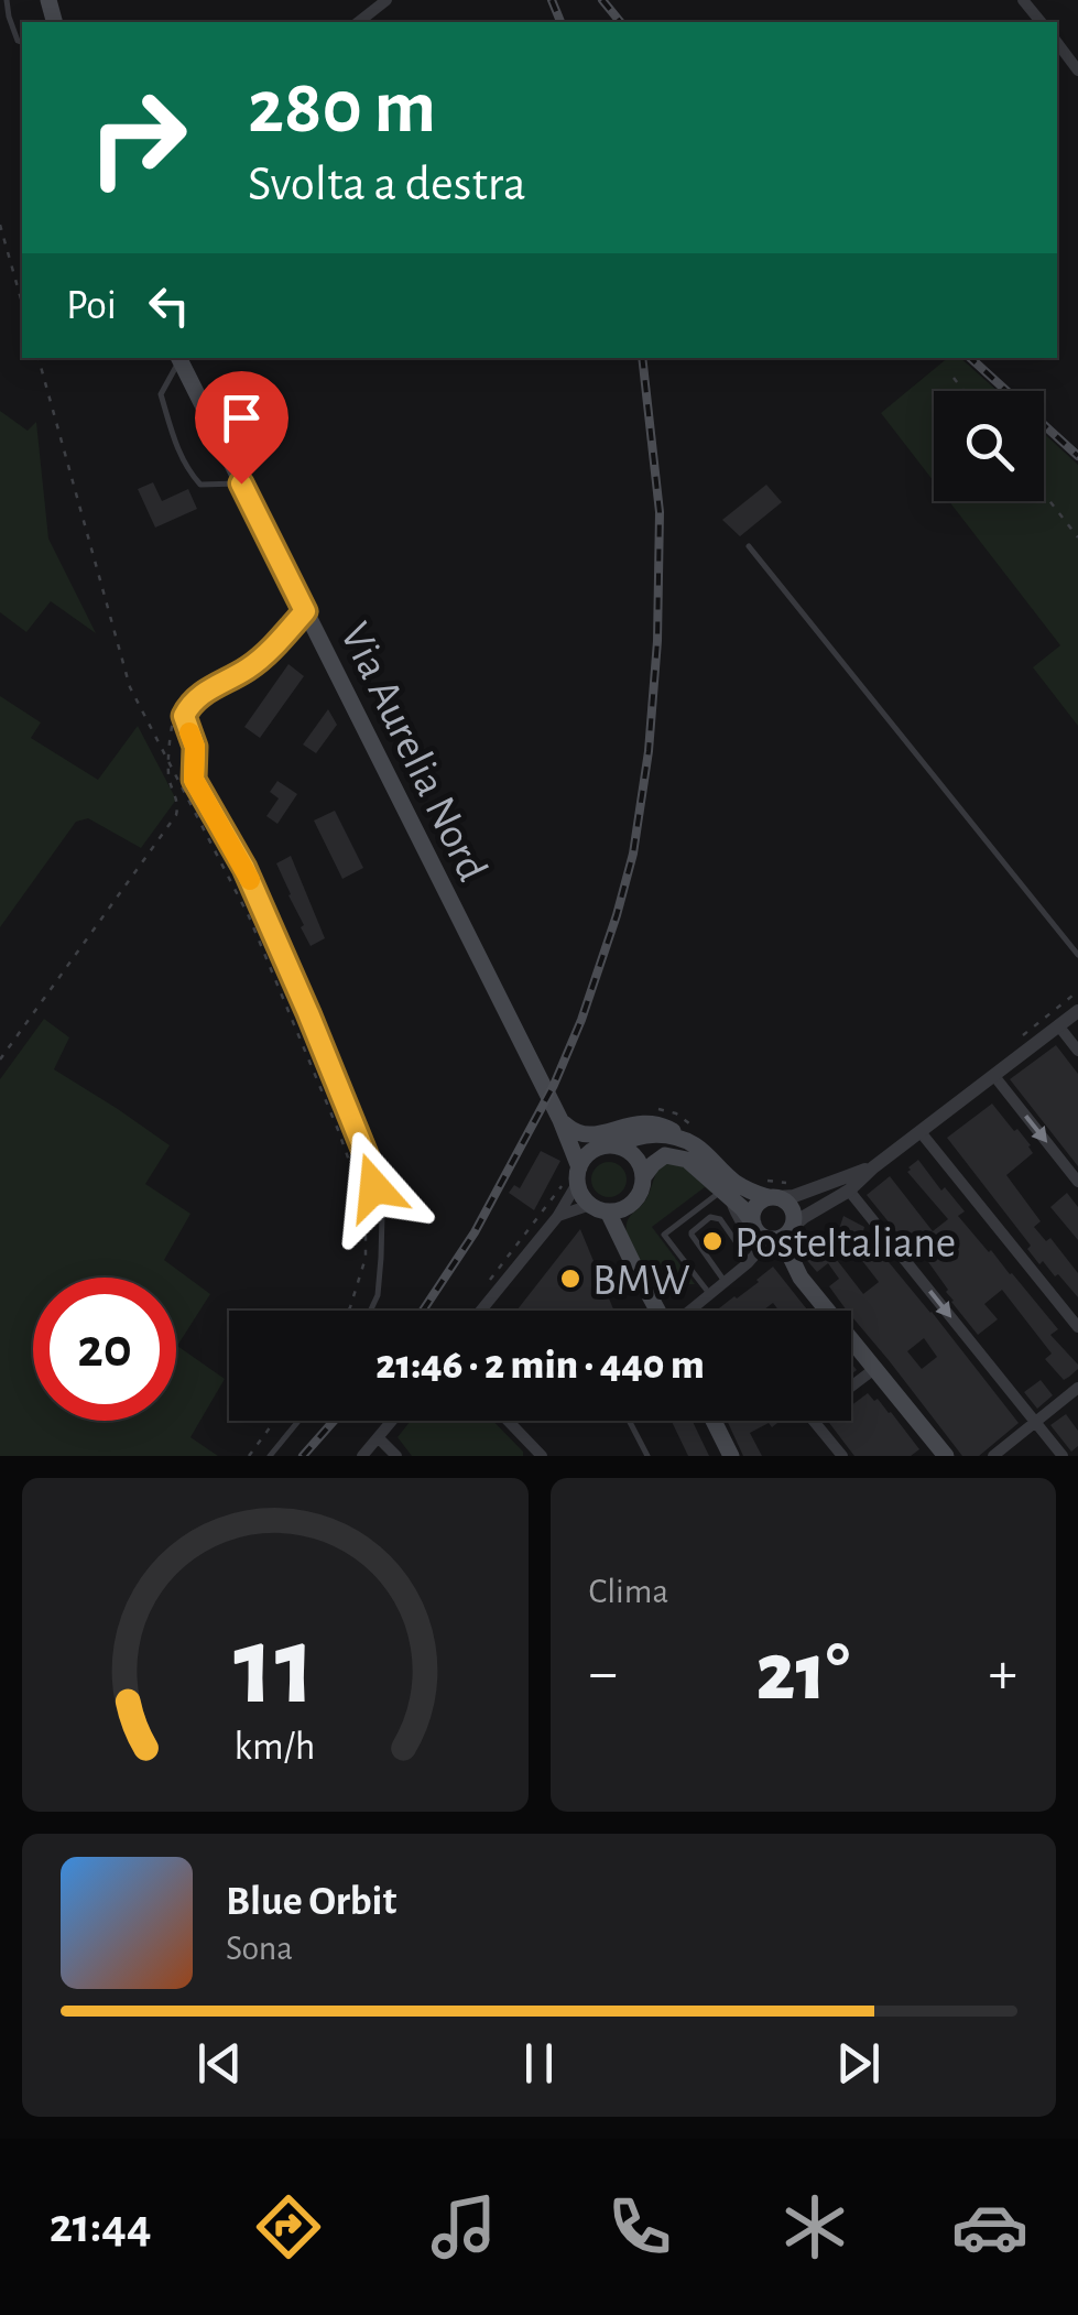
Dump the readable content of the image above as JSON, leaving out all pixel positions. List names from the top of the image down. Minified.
{"streets":{"main road":["Via Aurelia Nord"]},"places":["PosteItaliane","BMW"],"page":{"turn":["280 m","Svolta a destra"],"then":"Poi","limit":"20","trip":"21:46 · 2 min · 440 m","tile":"Clima","heat":["−","21°","+"],"song":["Blue Orbit","Sona"],"tabs":"21:44","gauge":["11","km/h"]}}
